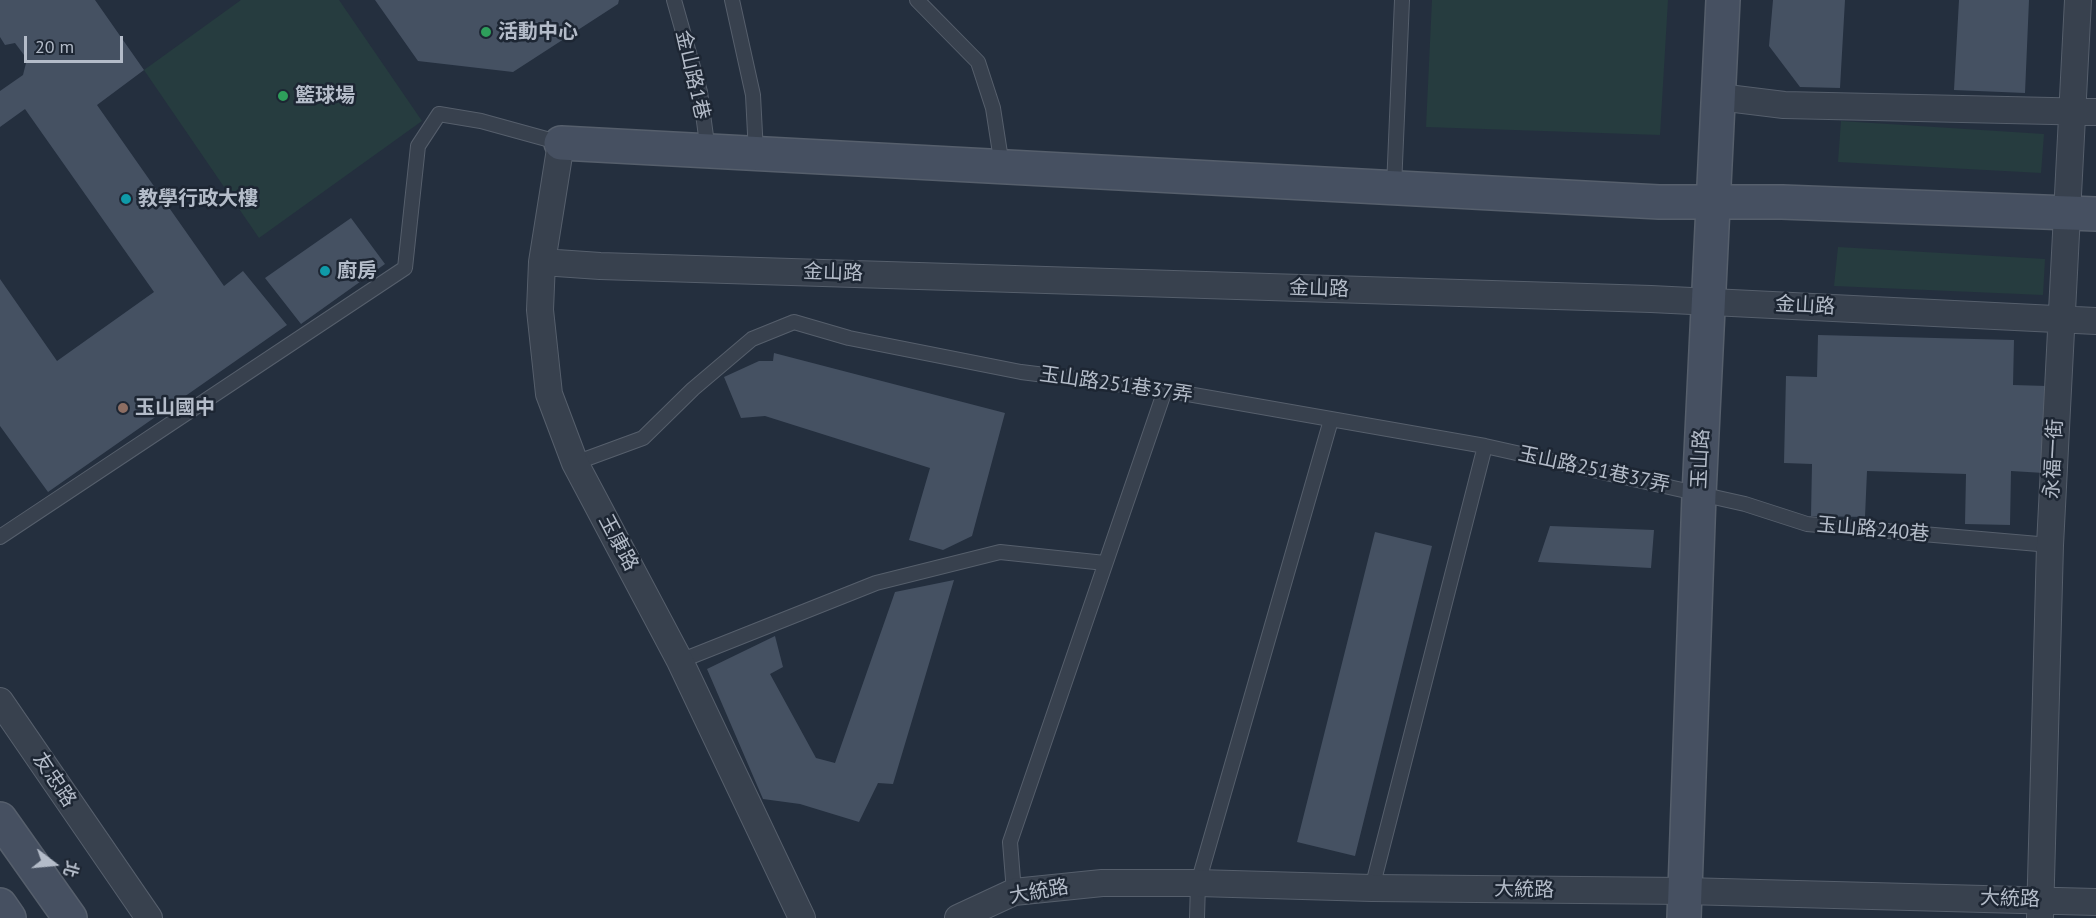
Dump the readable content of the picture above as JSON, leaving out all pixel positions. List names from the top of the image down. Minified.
{"streets":{"street":["金山路","玉山路","永福一街","玉康路","友忠路","大統路"],"lane":["金山路1巷","玉山路251巷37弄","玉山路240巷"]},"crossings":[["金山路","玉山路"],["金山路","永福一街"],["金山路","玉康路"],["玉山路251巷37弄","玉山路"],["玉山路251巷37弄","玉山路240巷"],["玉山路251巷37弄","玉康路"],["玉山路","玉山路240巷"],["玉山路","大統路"],["永福一街","玉山路240巷"],["永福一街","大統路"]],"places":["活動中心","籃球場","教學行政大樓","廚房","玉山國中"],"scale_bar":"20 m","north":"right"}
